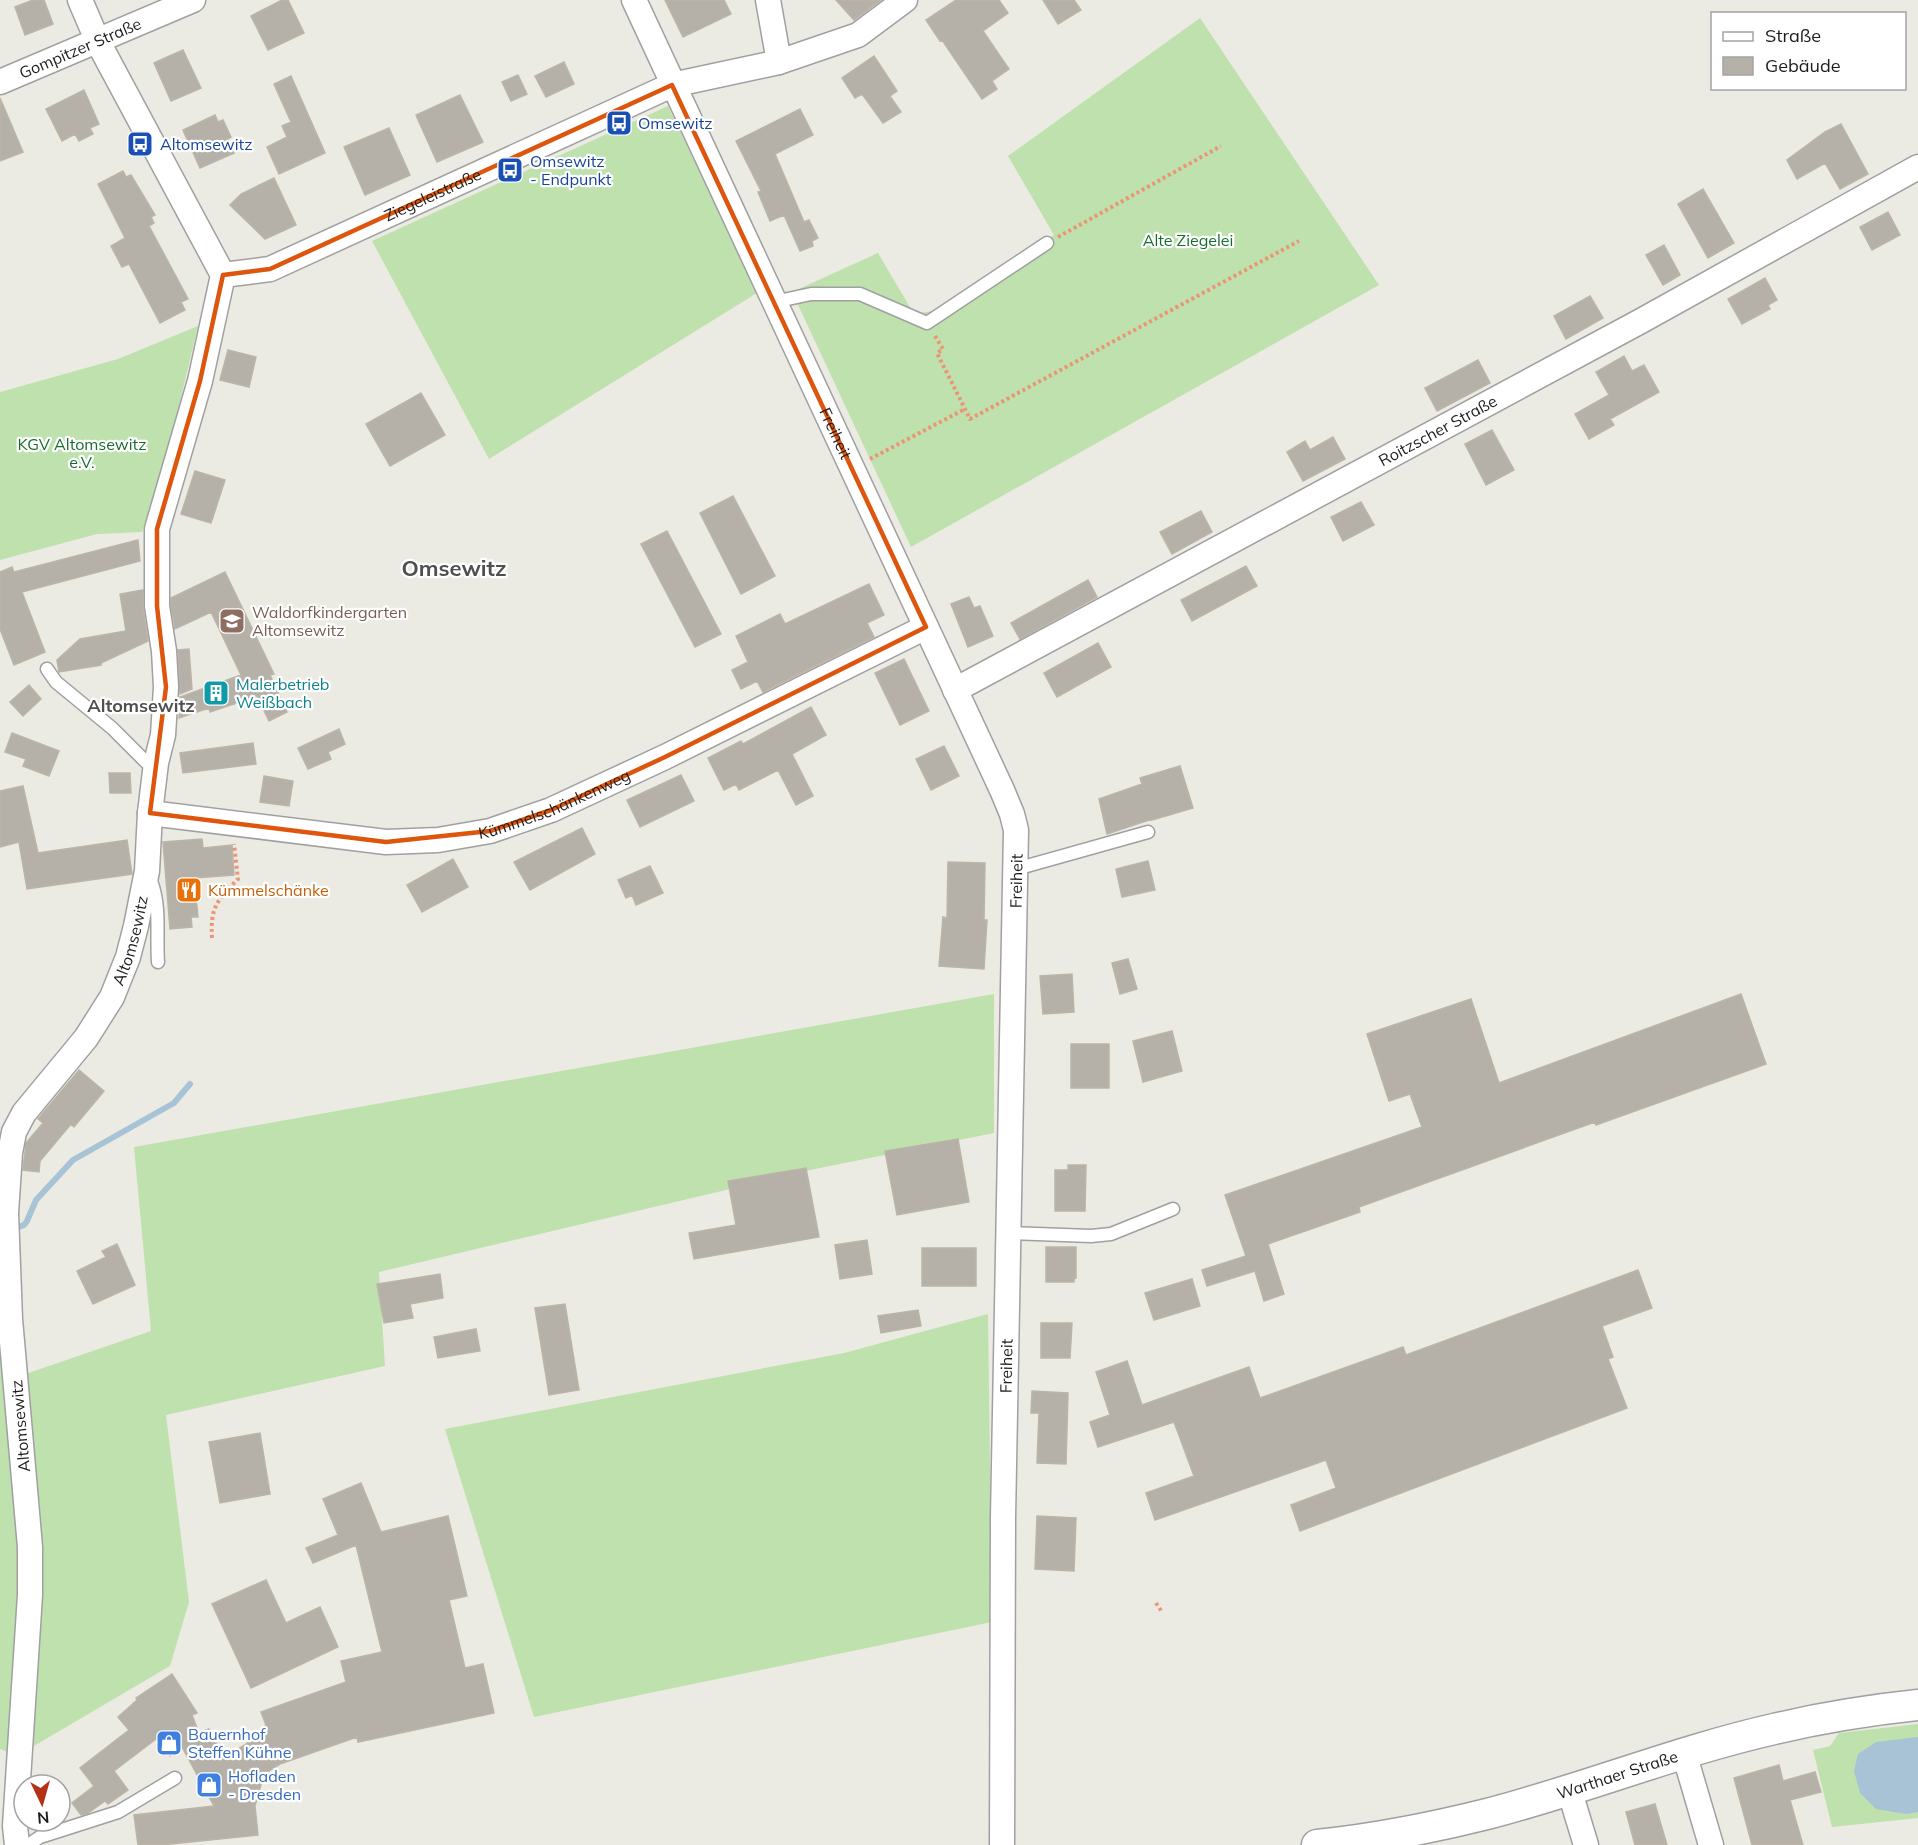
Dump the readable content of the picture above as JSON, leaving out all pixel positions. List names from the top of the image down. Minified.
{"streets":{"street":["Gompitzer Straße","Ziegeleistraße","Roitzscher Straße","Freiheit","Kümmelschänkenweg","Altomsewitz","Warthaer Straße"]},"crossings":[["Ziegeleistraße","Freiheit"],["Ziegeleistraße","Altomsewitz"],["Roitzscher Straße","Freiheit"],["Freiheit","Kümmelschänkenweg"],["Kümmelschänkenweg","Altomsewitz"]],"districts":["Omsewitz","Altomsewitz"],"parks":["Alte Ziegelei","KGV Altomsewitz e.V."],"places":{"bus stop":["Omsewitz","Altomsewitz","Omsewitz - Endpunkt"],"school or university":["Waldorfkindergarten Altomsewitz"],"building":["Malerbetrieb Weißbach"],"restaurant":["Kümmelschänke"],"shop":["Bauernhof Steffen Kühne","Hofladen - Dresden"]},"legend":["Straße","Gebäude"],"north":"bottom"}
